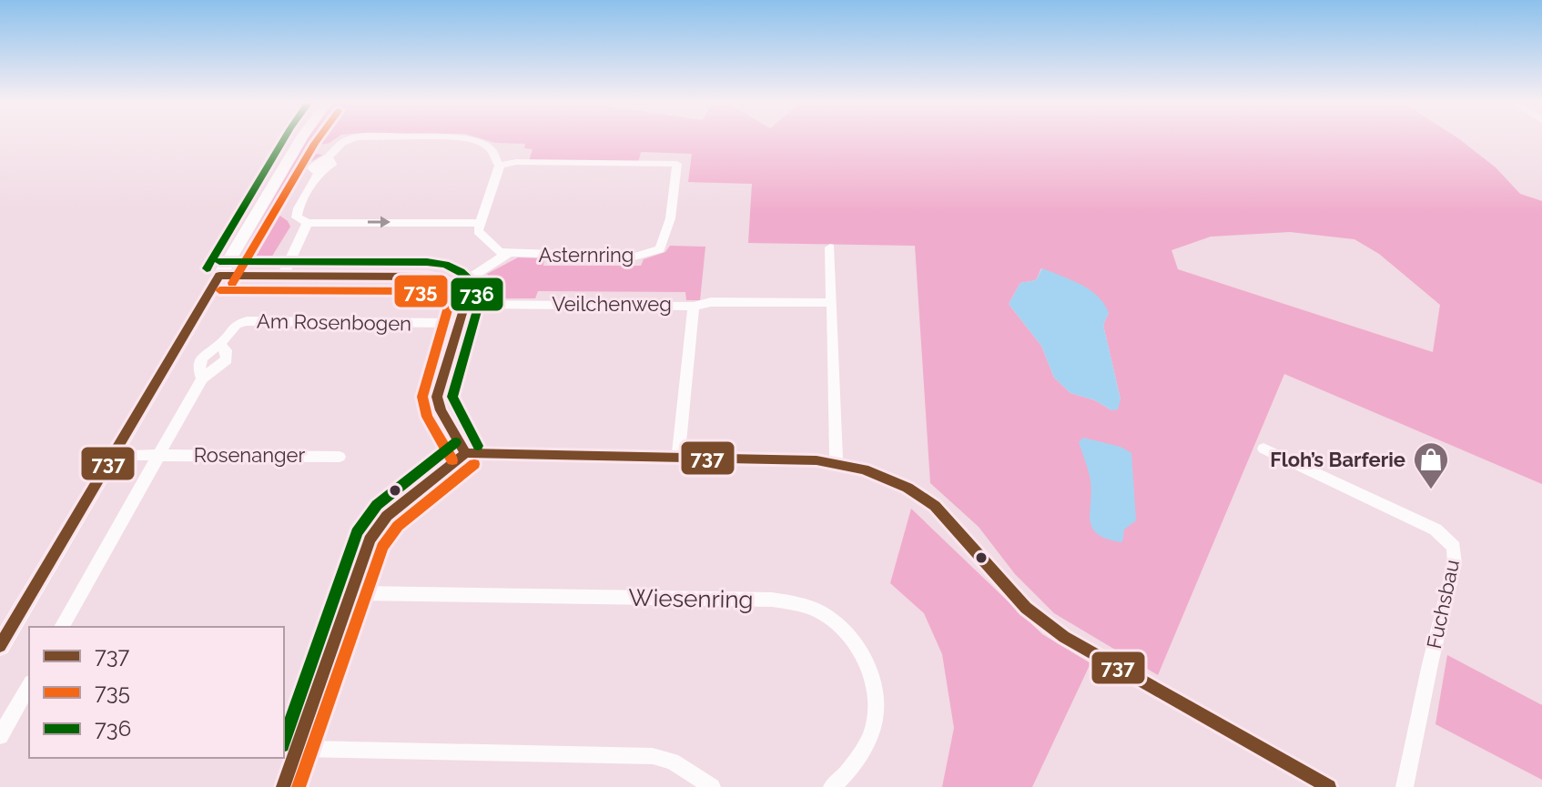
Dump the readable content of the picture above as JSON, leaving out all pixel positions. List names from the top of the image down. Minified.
{"streets":{"street":["Asternring","Veilchenweg","Am Rosenbogen","Rosenanger","Wiesenring","Fuchsbau"]},"crossings":[["Am Rosenbogen","Rosenanger"]],"places":{"shop":["Floh’s Barferie"]},"lines":["transit line 735","transit line 736","transit line 737"],"legend":["737","735","736"]}
